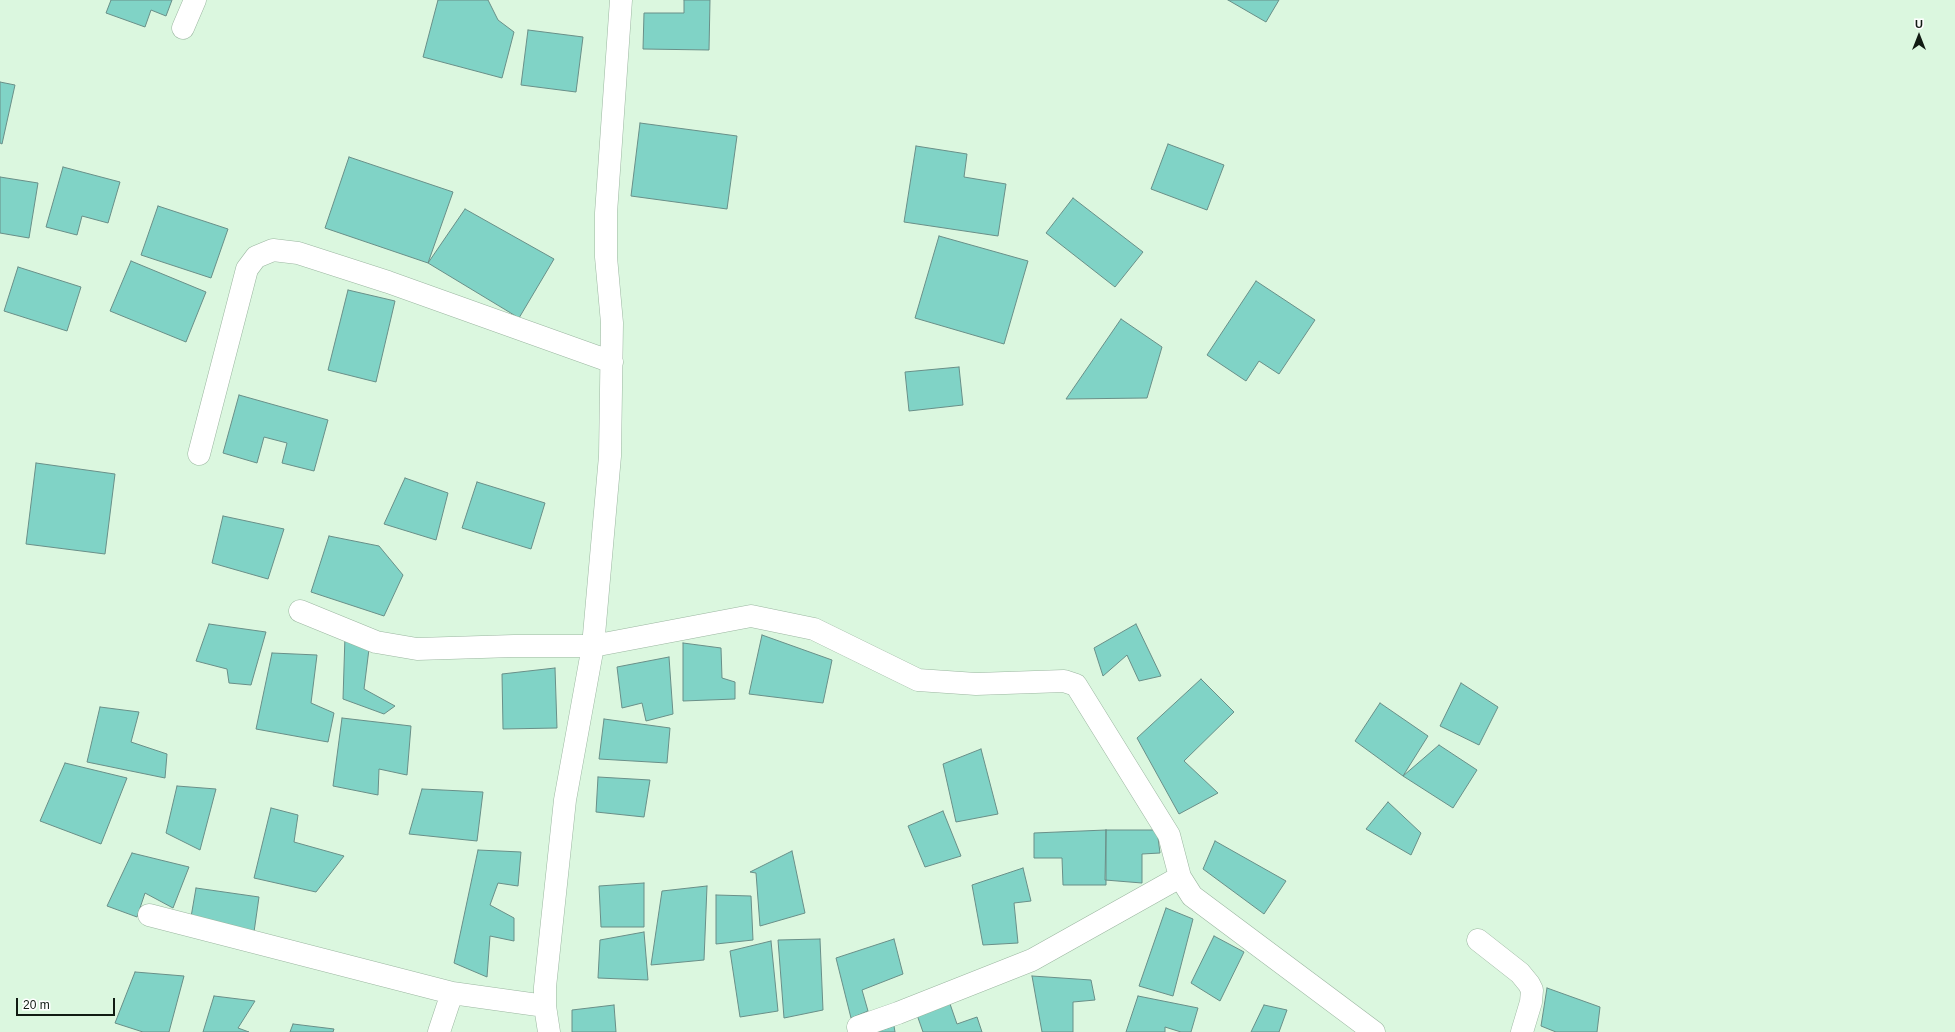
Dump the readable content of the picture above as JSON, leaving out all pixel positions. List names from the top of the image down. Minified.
{"scale_bar":"20 m","north":"top"}
